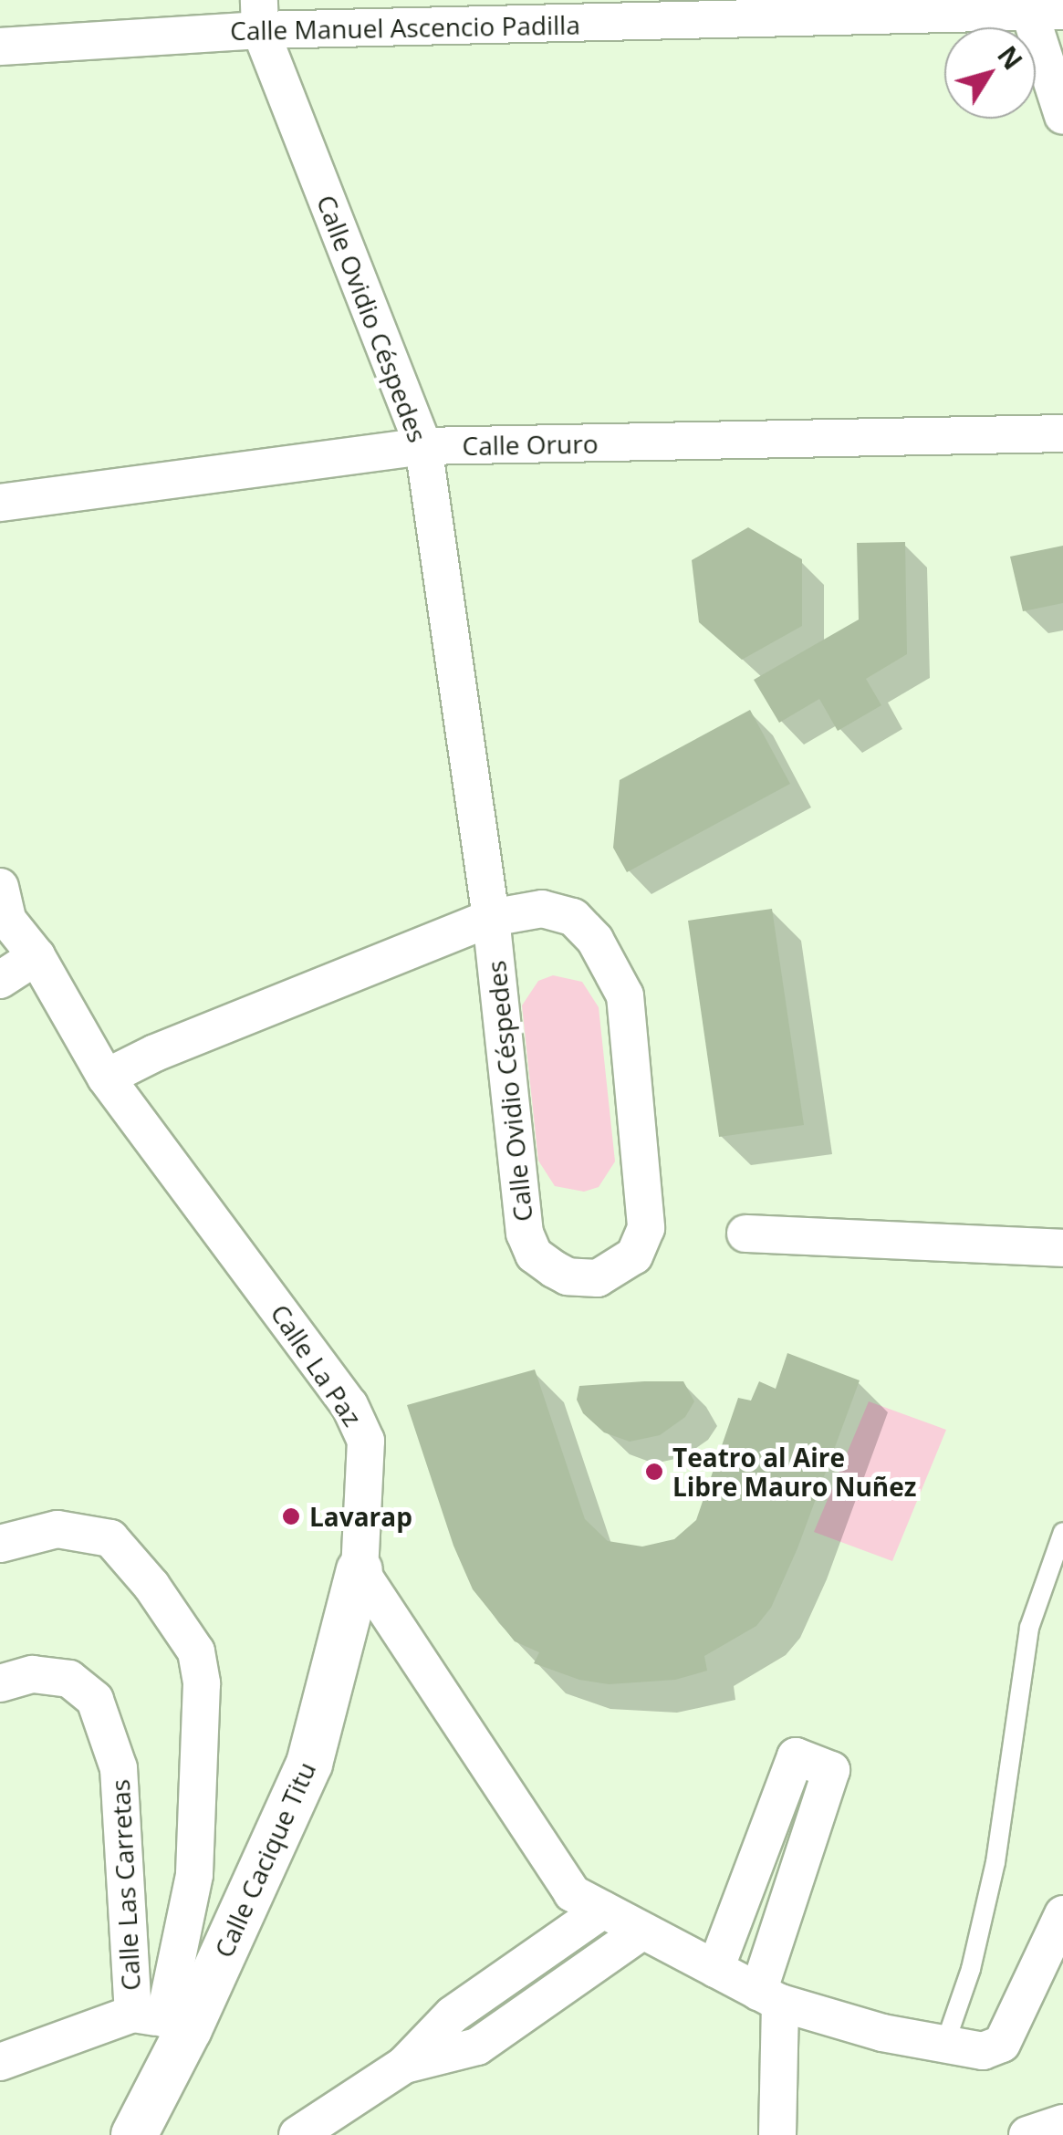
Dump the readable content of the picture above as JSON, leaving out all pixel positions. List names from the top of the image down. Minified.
{"streets":{"street":["Calle Manuel Ascencio Padilla","Calle Ovidio Céspedes","Calle Oruro","Calle La Paz","Calle Cacique Titu","Calle Las Carretas"]},"crossings":[["Calle Manuel Ascencio Padilla","Calle Ovidio Céspedes"],["Calle Ovidio Céspedes","Calle Oruro"],["Calle La Paz","Calle Cacique Titu"],["Calle Cacique Titu","Calle Las Carretas"]],"places":["Teatro al Aire Libre Mauro Nuñez","Lavarap"],"north":"top right"}
